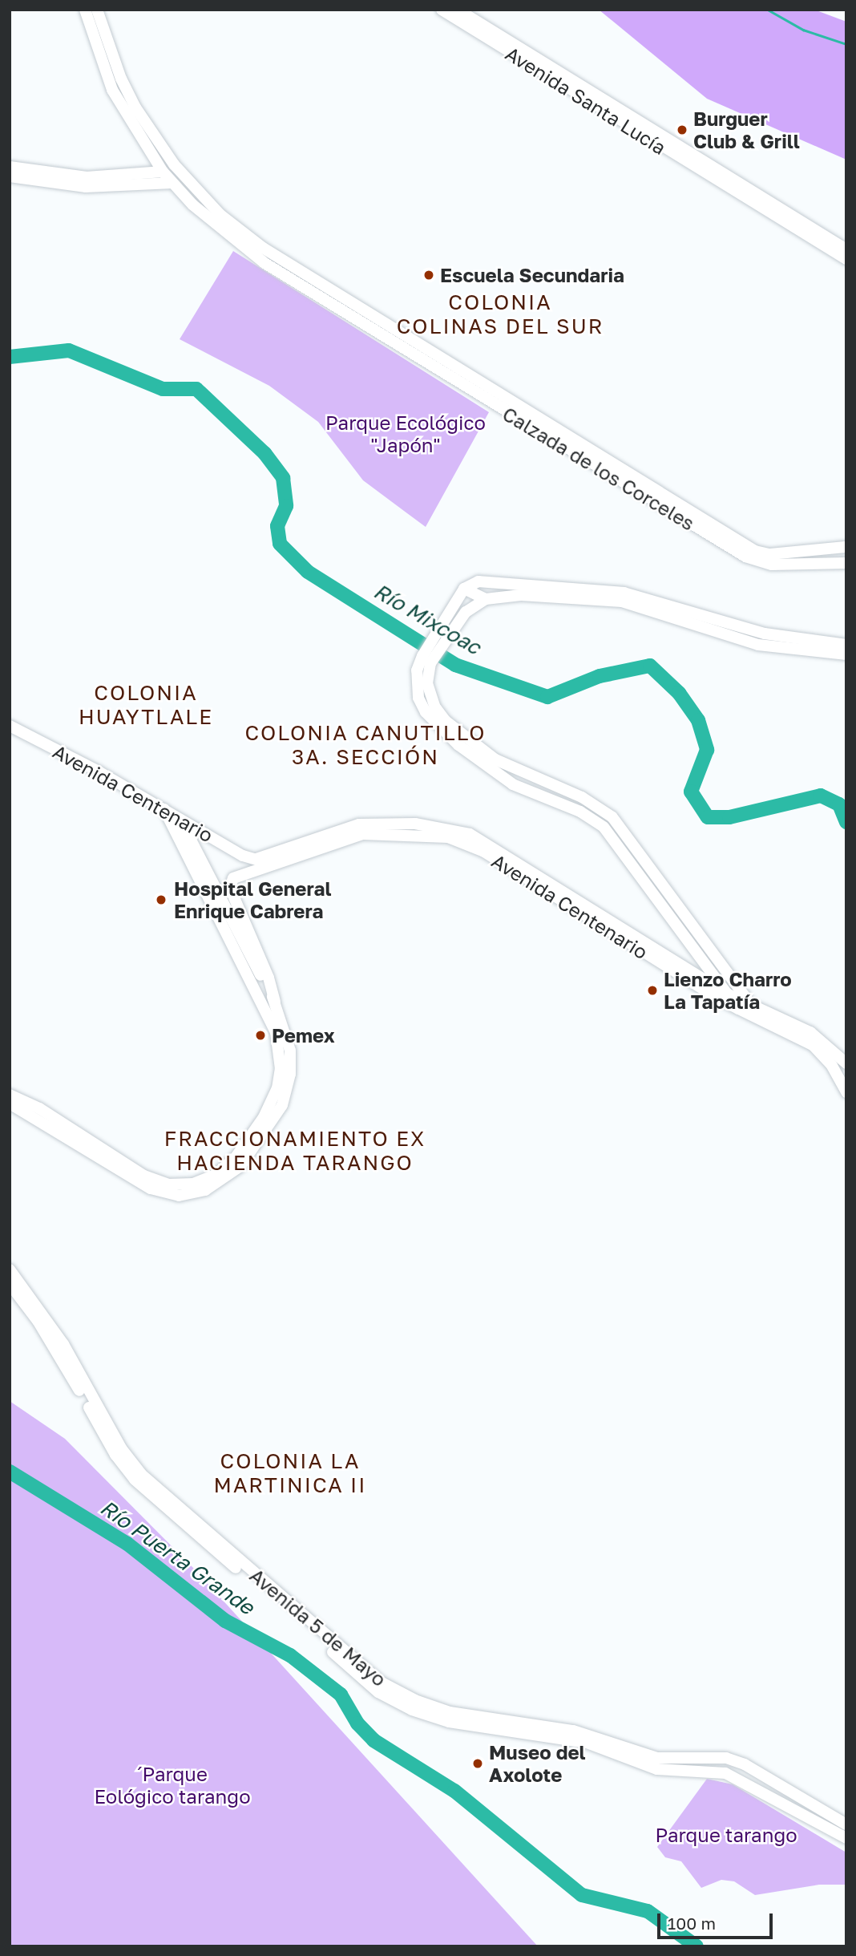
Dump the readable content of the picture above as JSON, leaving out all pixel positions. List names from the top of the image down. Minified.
{"streets":{"street":["Avenida Santa Lucía","Calzada de los Corceles","Avenida Centenario","Avenida 5 de Mayo"]},"districts":["COLONIA COLINAS DEL SUR","COLONIA HUAYTLALE","COLONIA CANUTILLO 3A. SECCIÓN","FRACCIONAMIENTO EX HACIENDA TARANGO","COLONIA LA MARTINICA II"],"water":["Río Mixcoac","Río Puerta Grande"],"parks":["Parque Ecológico \"Japón\"","´Parque Eológico tarango","Parque tarango"],"places":["Burguer Club & Grill","Escuela Secundaria","Hospital General Enrique Cabrera","Lienzo Charro La Tapatía","Pemex","Museo del Axolote"],"scale_bar":"100 m"}
